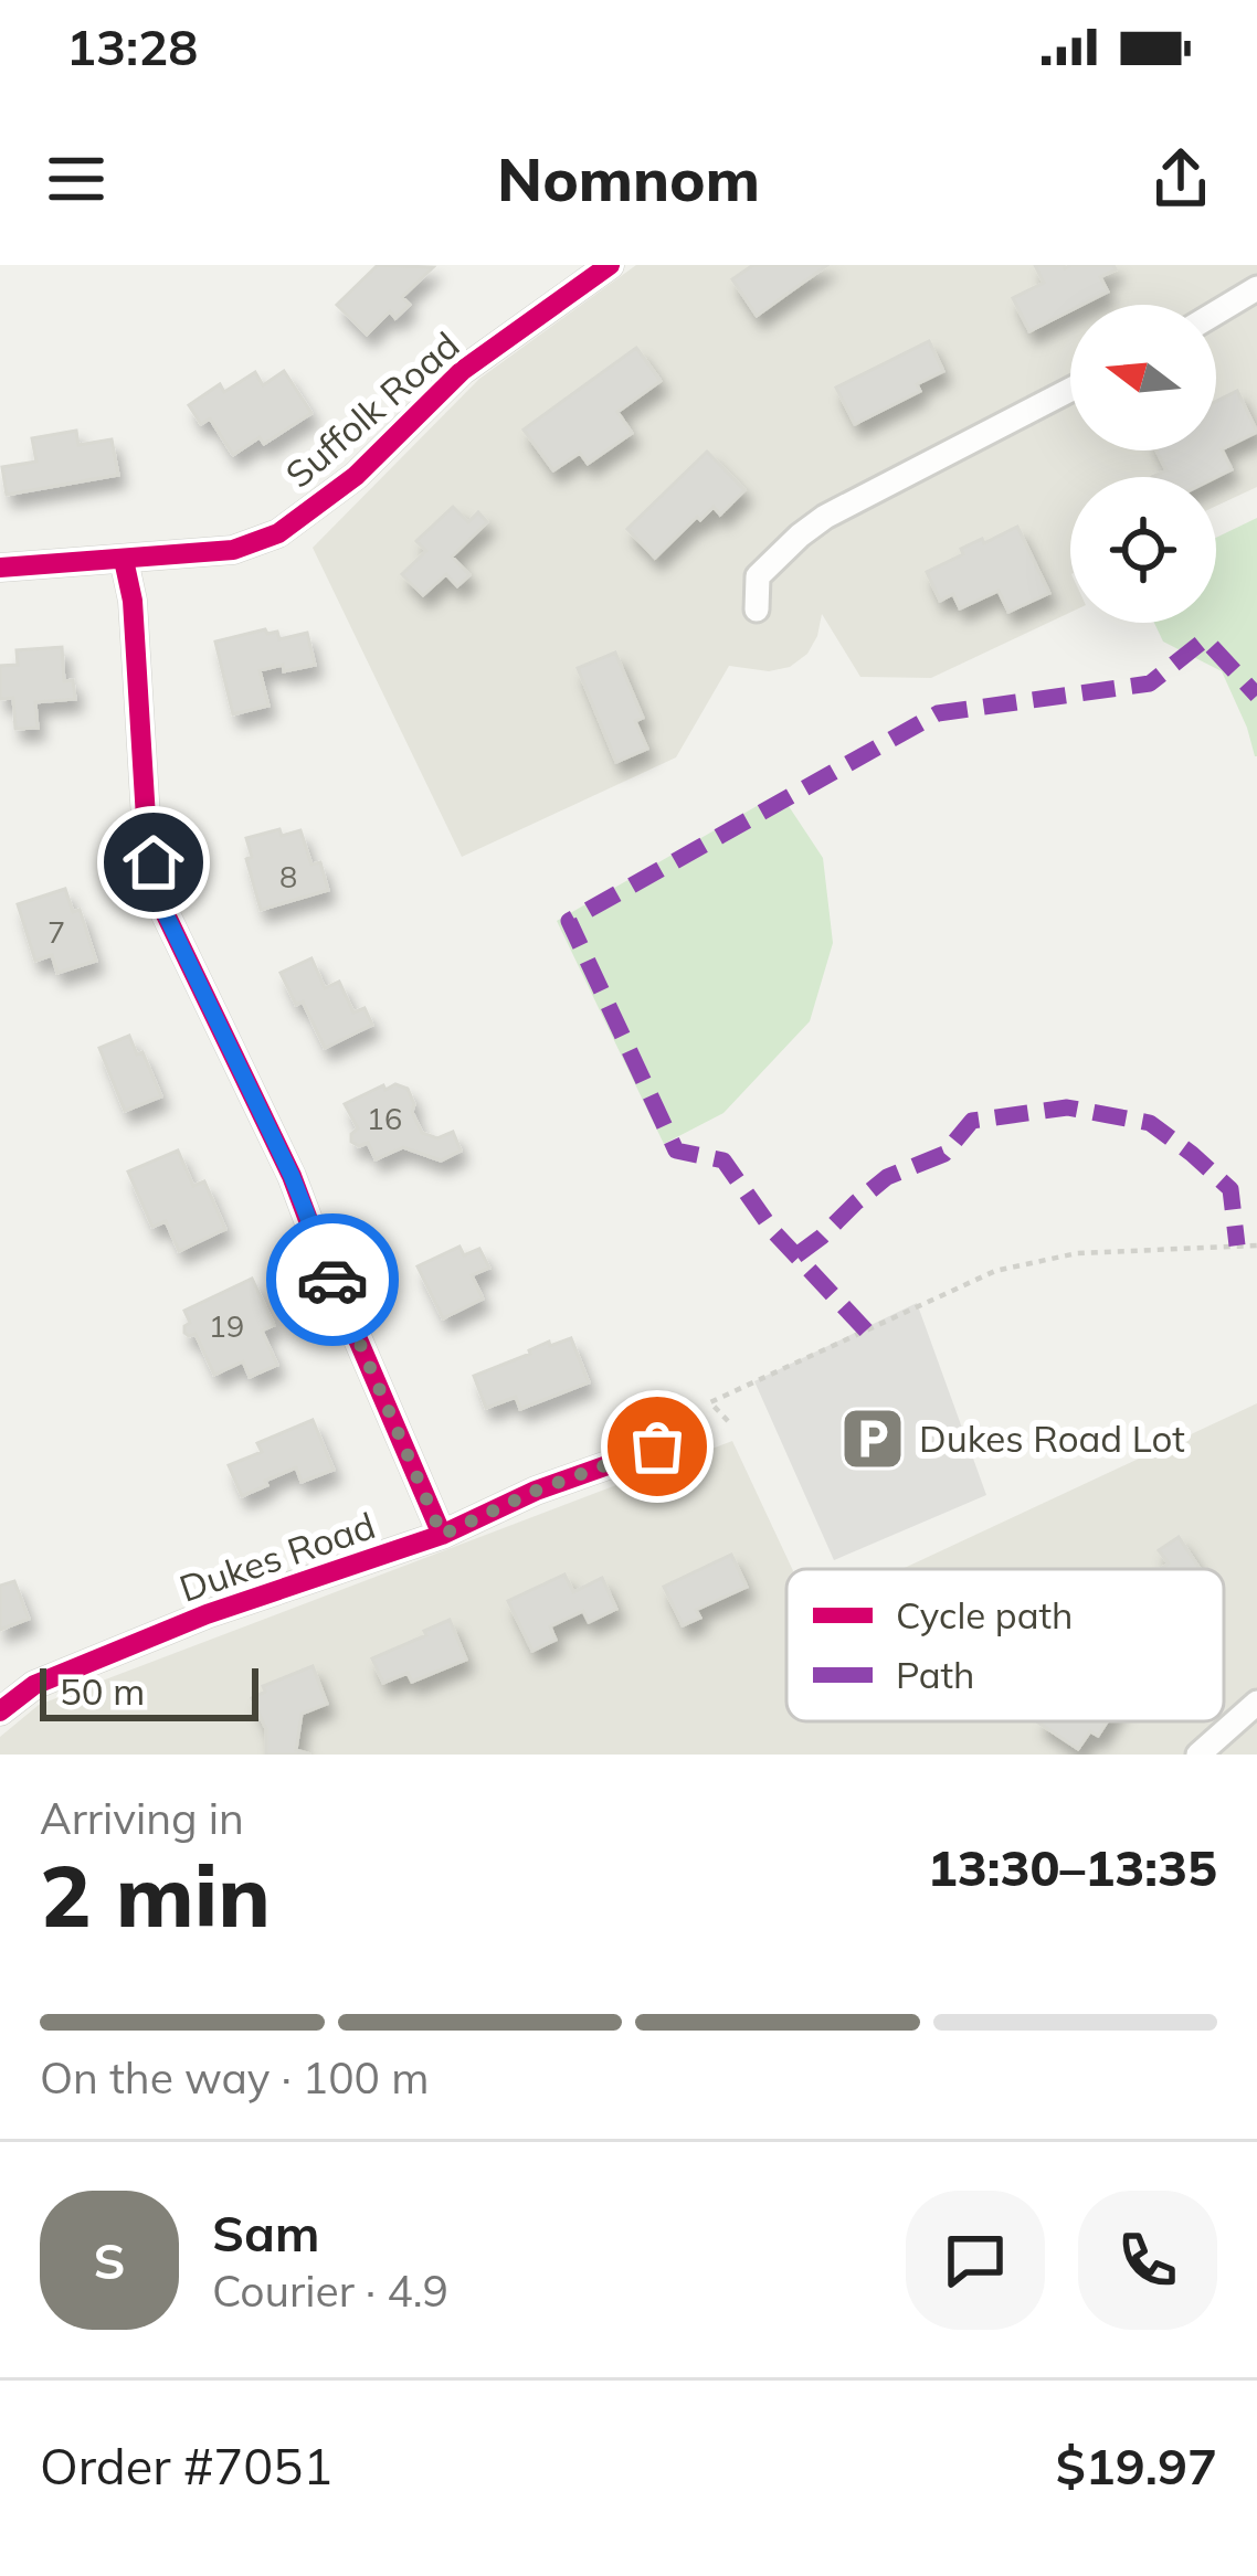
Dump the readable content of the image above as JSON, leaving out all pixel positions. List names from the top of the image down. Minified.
{"streets":{"street":["Suffolk Road","Dukes Road"]},"places":{"parking":["Dukes Road Lot"]},"house_numbers":["8","7","16","19"],"legend":["Cycle path","Path"],"scale_bar":"50 m","north":"left","page":{"status":"13:28","header":"Nomnom","scale":"50 m","heading":["2 min","Arriving in","13:30–13:35"],"panel":["Sam","Courier · 4.9","Order #7051","$19.97"],"bar":"On the way · 100 m","round":"S"}}
